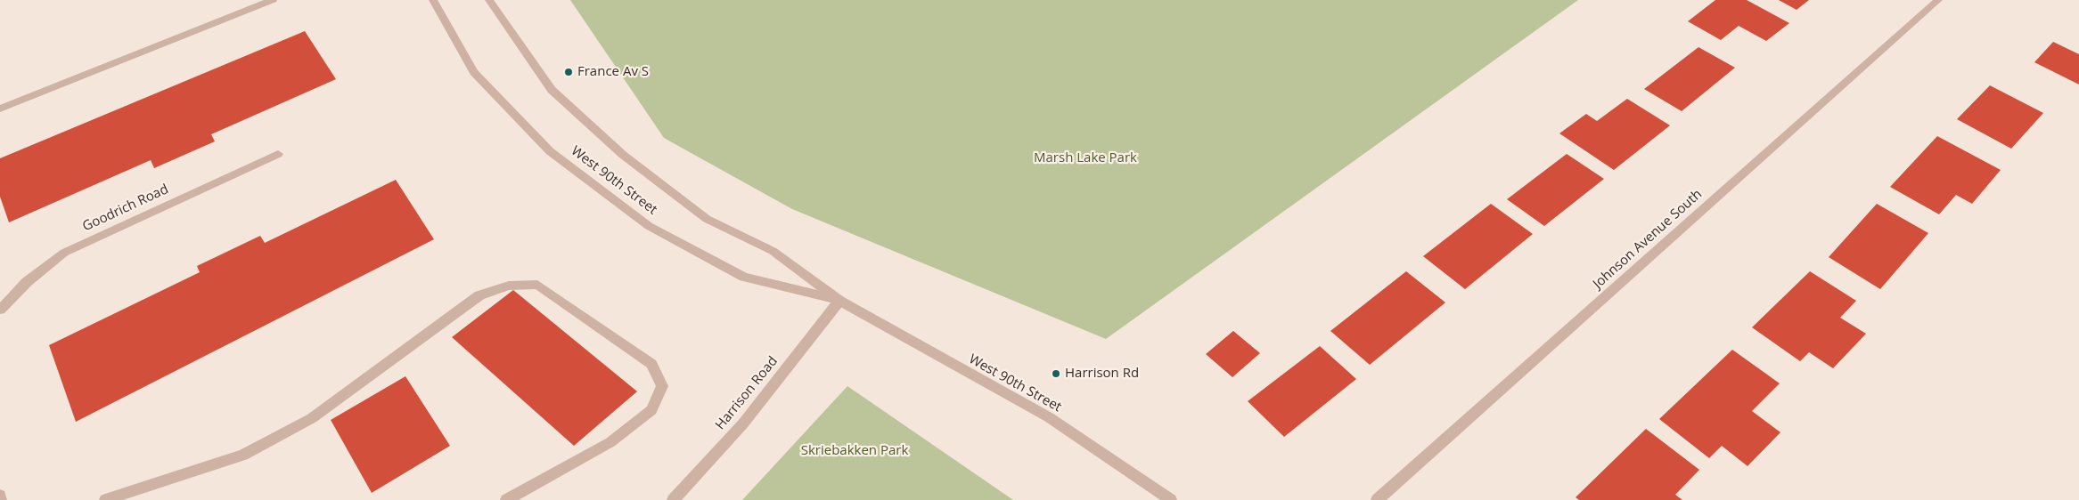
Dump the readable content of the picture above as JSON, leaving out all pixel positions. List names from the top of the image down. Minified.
{"streets":{"street":["West 90th Street","Goodrich Road","Johnson Avenue South","Harrison Road"]},"crossings":[["West 90th Street","Harrison Road"]],"parks":["Marsh Lake Park","Skriebakken Park"],"places":["France Av S","Harrison Rd"]}
